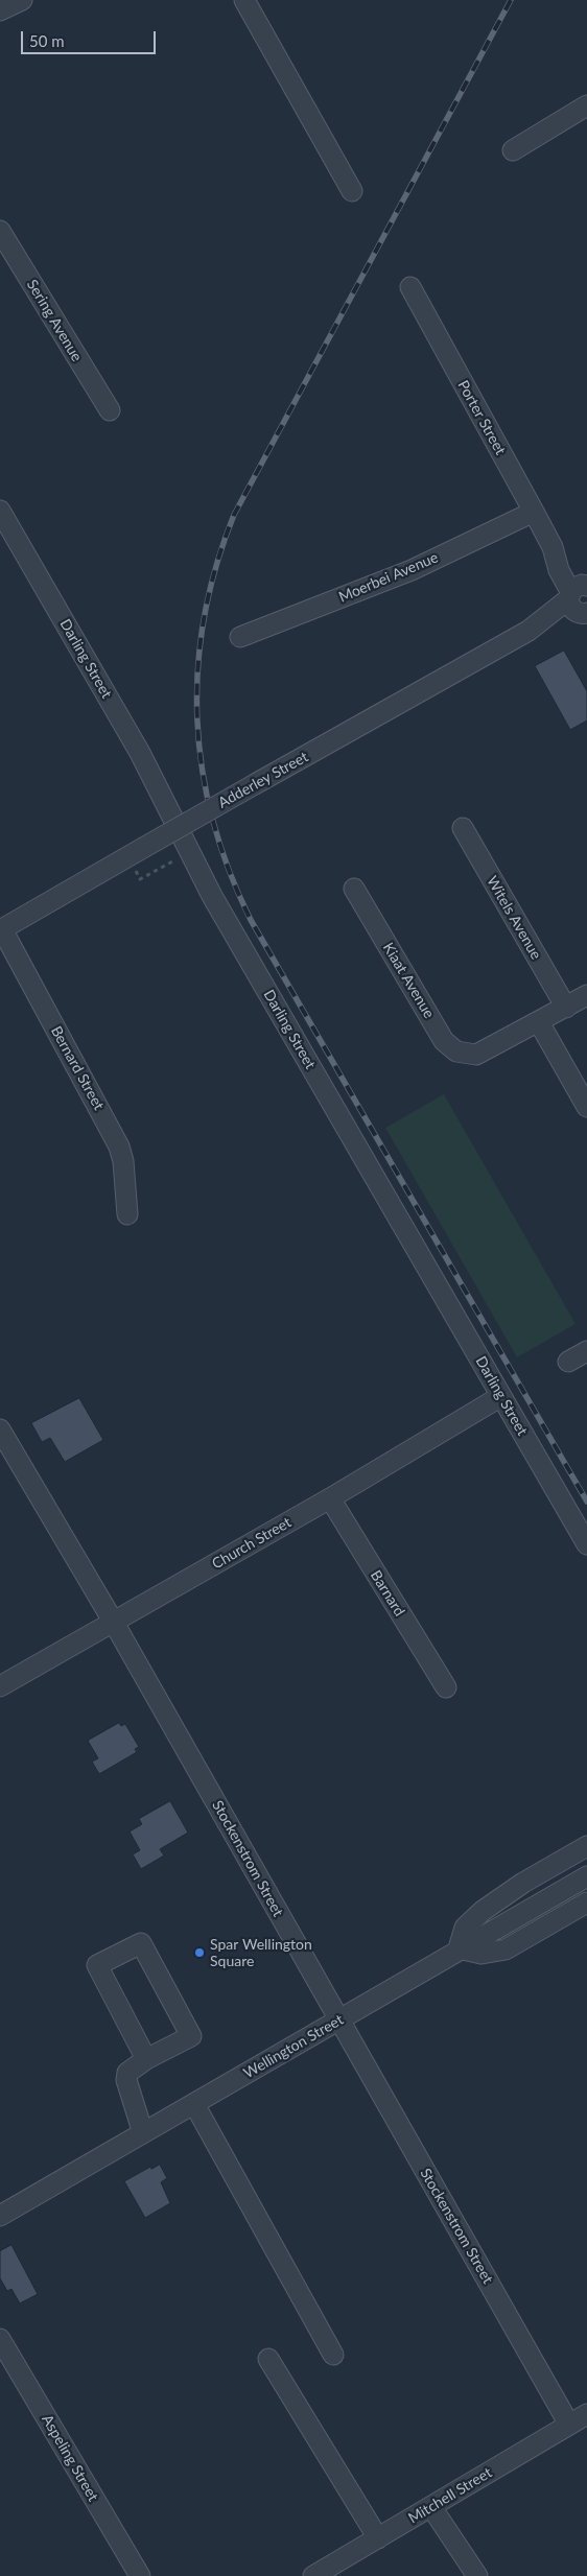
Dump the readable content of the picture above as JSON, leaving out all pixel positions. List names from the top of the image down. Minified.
{"streets":{"street":["Sering Avenue","Porter Street","Moerbei Avenue","Darling Street","Adderley Street","Witels Avenue","Kiaat Avenue","Bernard Street","Church Street","Barnard","Stockenstrom Street","Wellington Street","Aspeling Street","Mitchell Street"]},"crossings":[["Porter Street","Moerbei Avenue"],["Porter Street","Adderley Street"],["Darling Street","Church Street"],["Adderley Street","Bernard Street"],["Church Street","Barnard"],["Church Street","Stockenstrom Street"],["Stockenstrom Street","Wellington Street"],["Stockenstrom Street","Mitchell Street"]],"places":["Spar Wellington Square"],"scale_bar":"50 m"}
